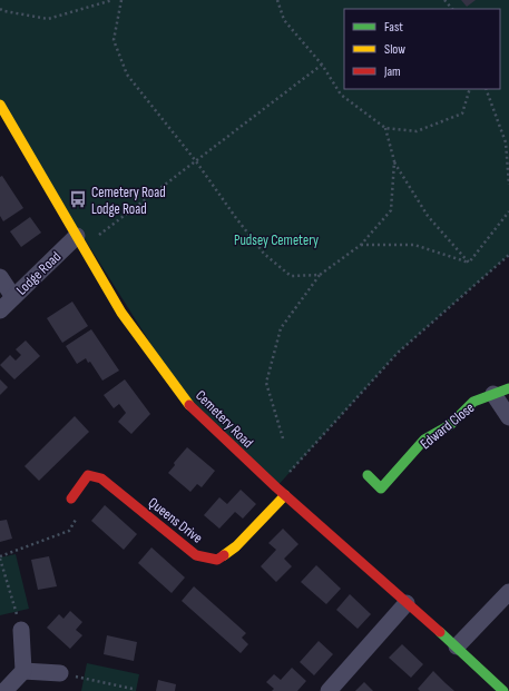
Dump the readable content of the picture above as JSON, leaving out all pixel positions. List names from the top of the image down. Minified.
{"streets":{"street":["Lodge Road","Cemetery Road","Edward Close","Queens Drive"]},"crossings":[["Lodge Road","Cemetery Road"],["Cemetery Road","Queens Drive"]],"parks":["Pudsey Cemetery"],"places":{"bus stop":["Cemetery Road Lodge Road"]},"legend":["Fast","Slow","Jam"]}
